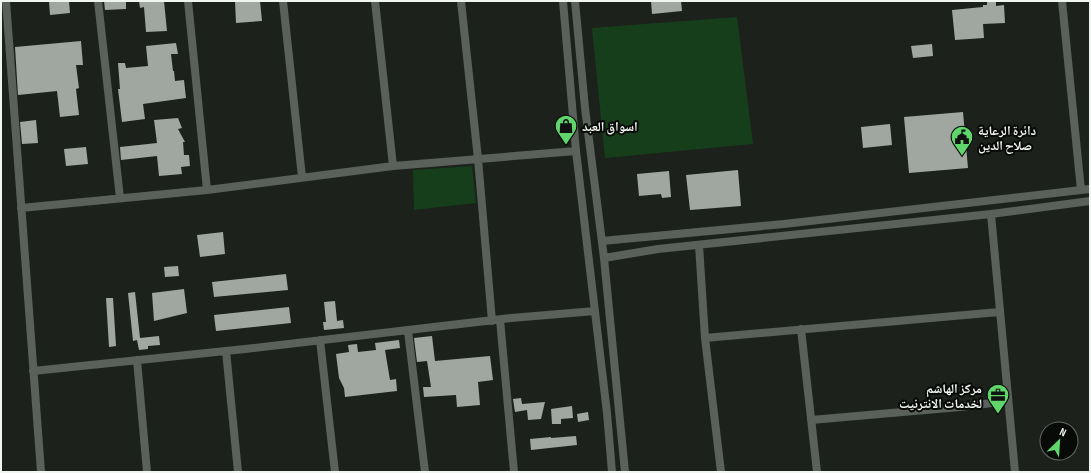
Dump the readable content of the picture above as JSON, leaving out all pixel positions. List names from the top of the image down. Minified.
{"places":{"shop":["اسواق العبد"],"public building":["دائرة الرعاية صلاح الدين"],"office":["مركز الهاشم لخدمات الانترنيت"]},"north":"top right"}
